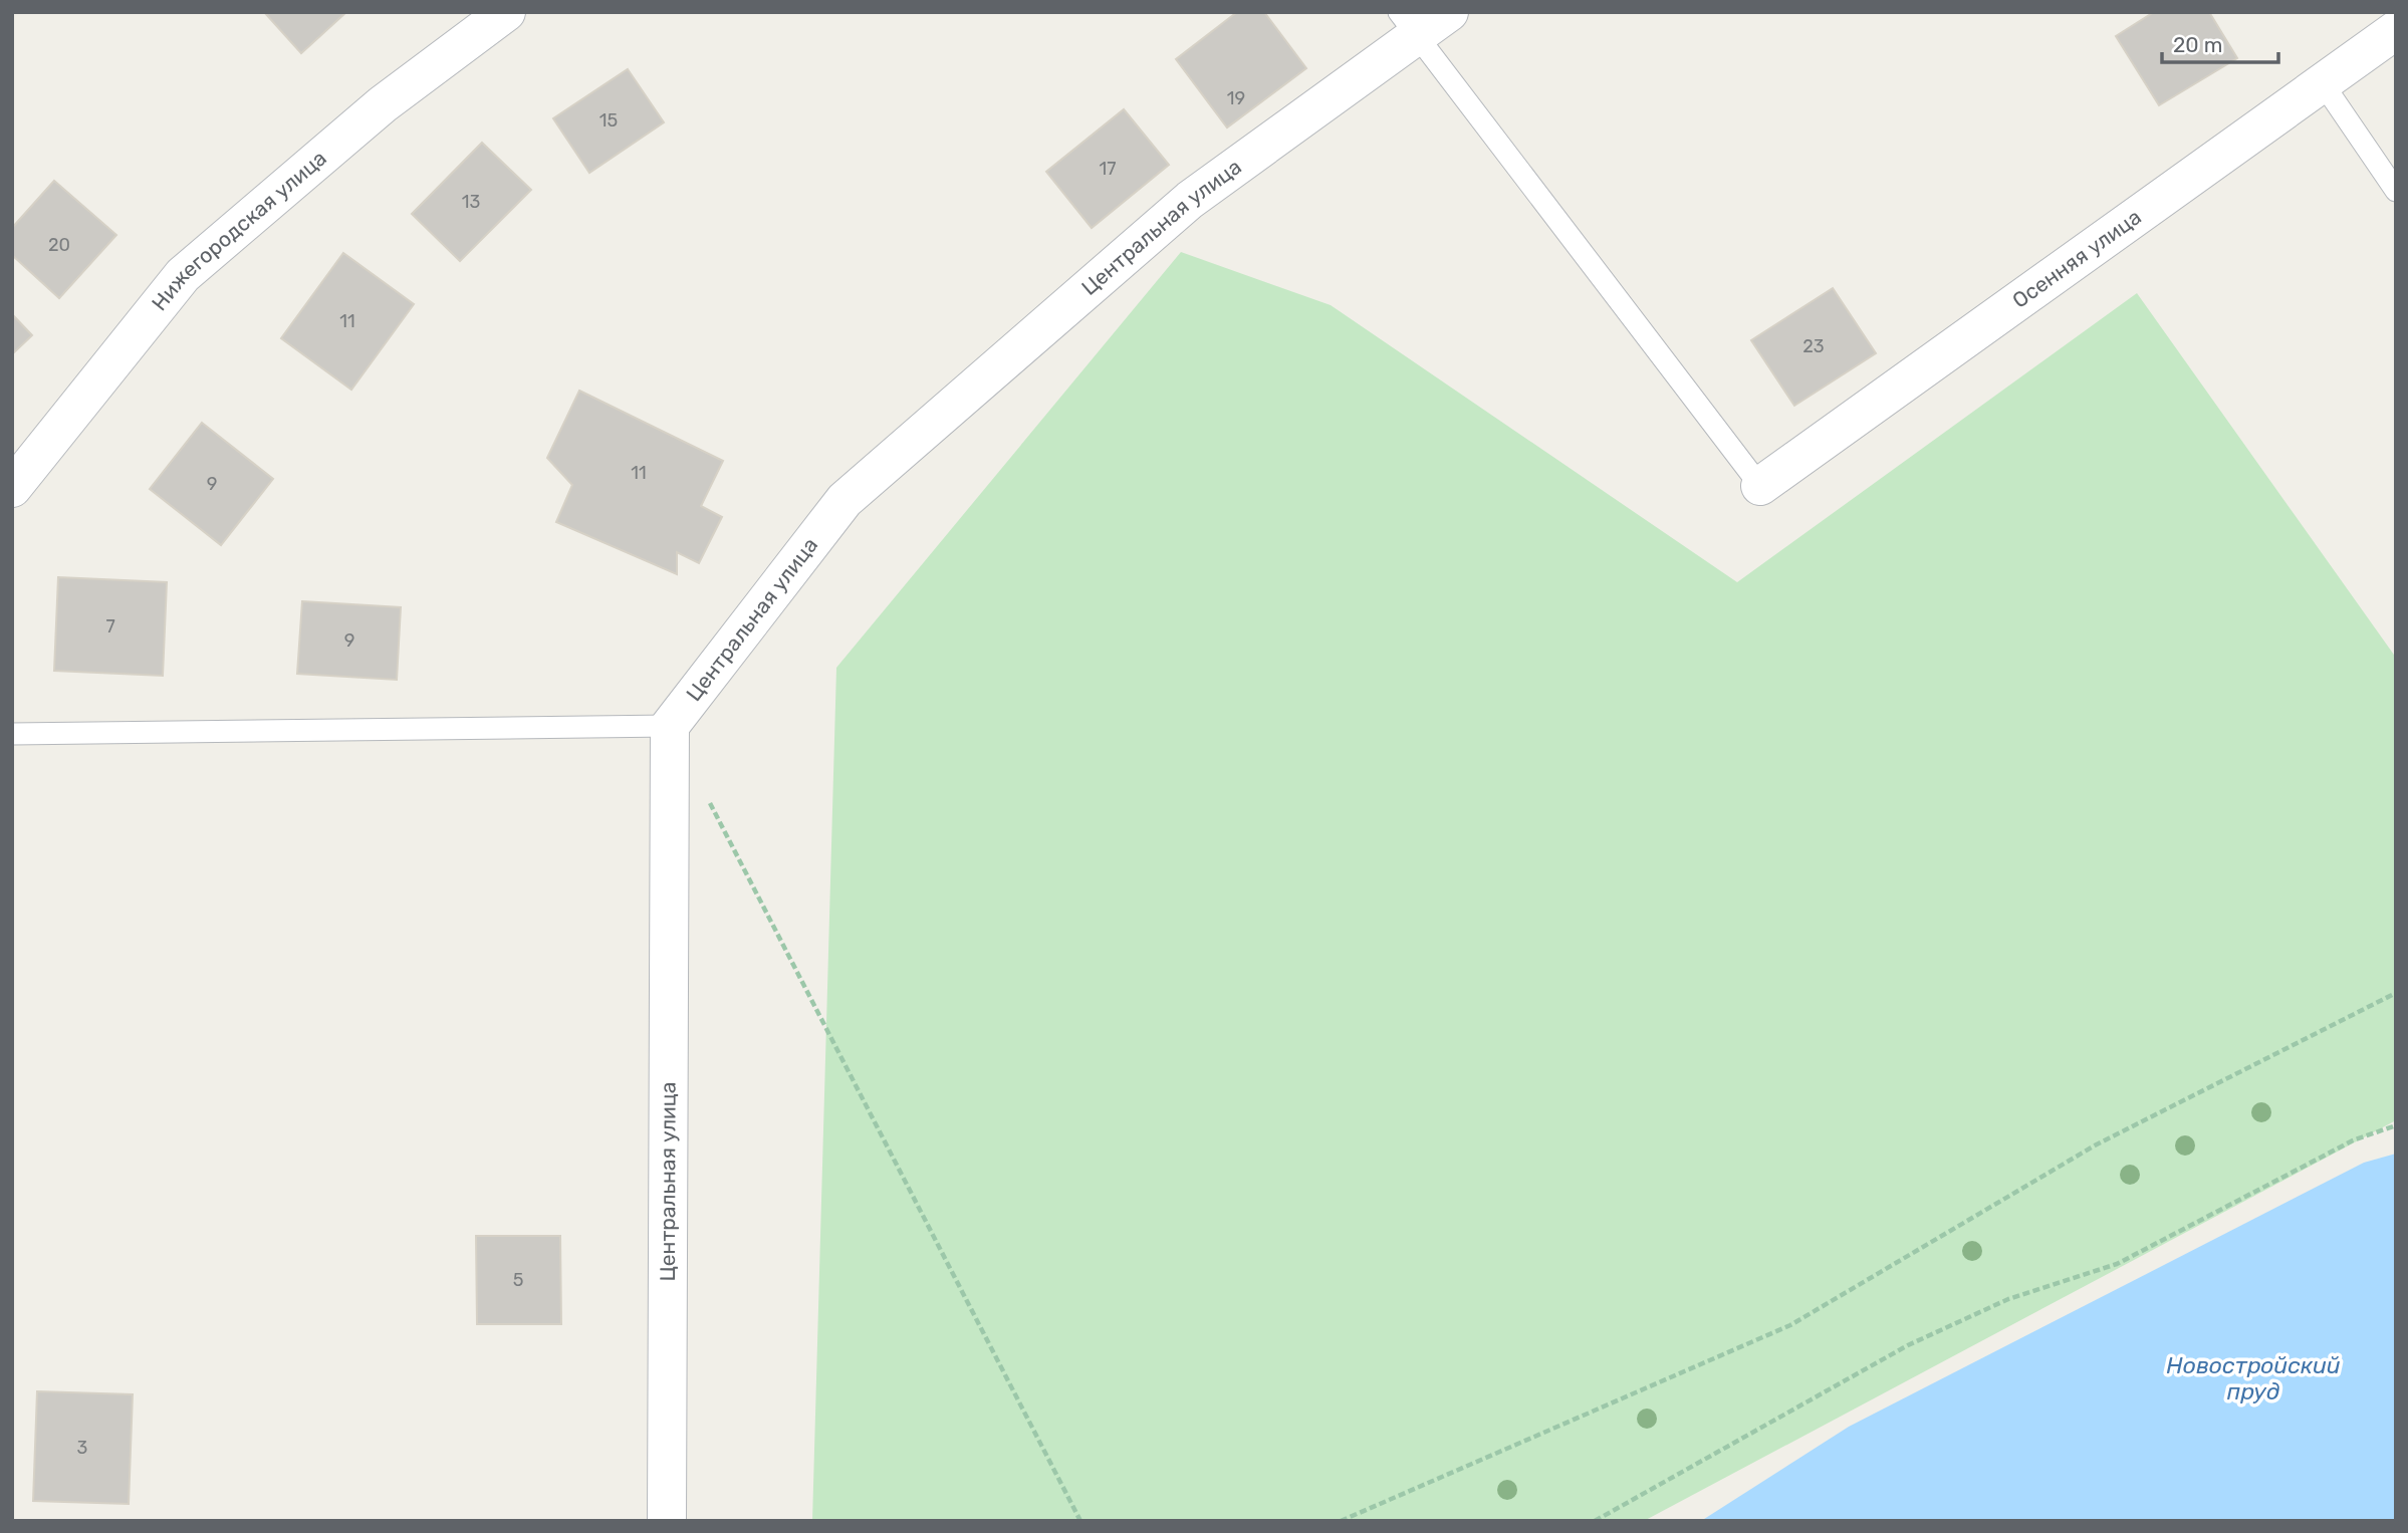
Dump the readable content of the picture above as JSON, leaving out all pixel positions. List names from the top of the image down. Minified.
{"streets":{"street":["Центральная улица","Нижегородская улица","Осенняя улица"]},"water":["Новостройский пруд"],"house_numbers":["19","15","17","13","20","11","23","11","9","7","9","5","3"],"scale_bar":"20 m"}
